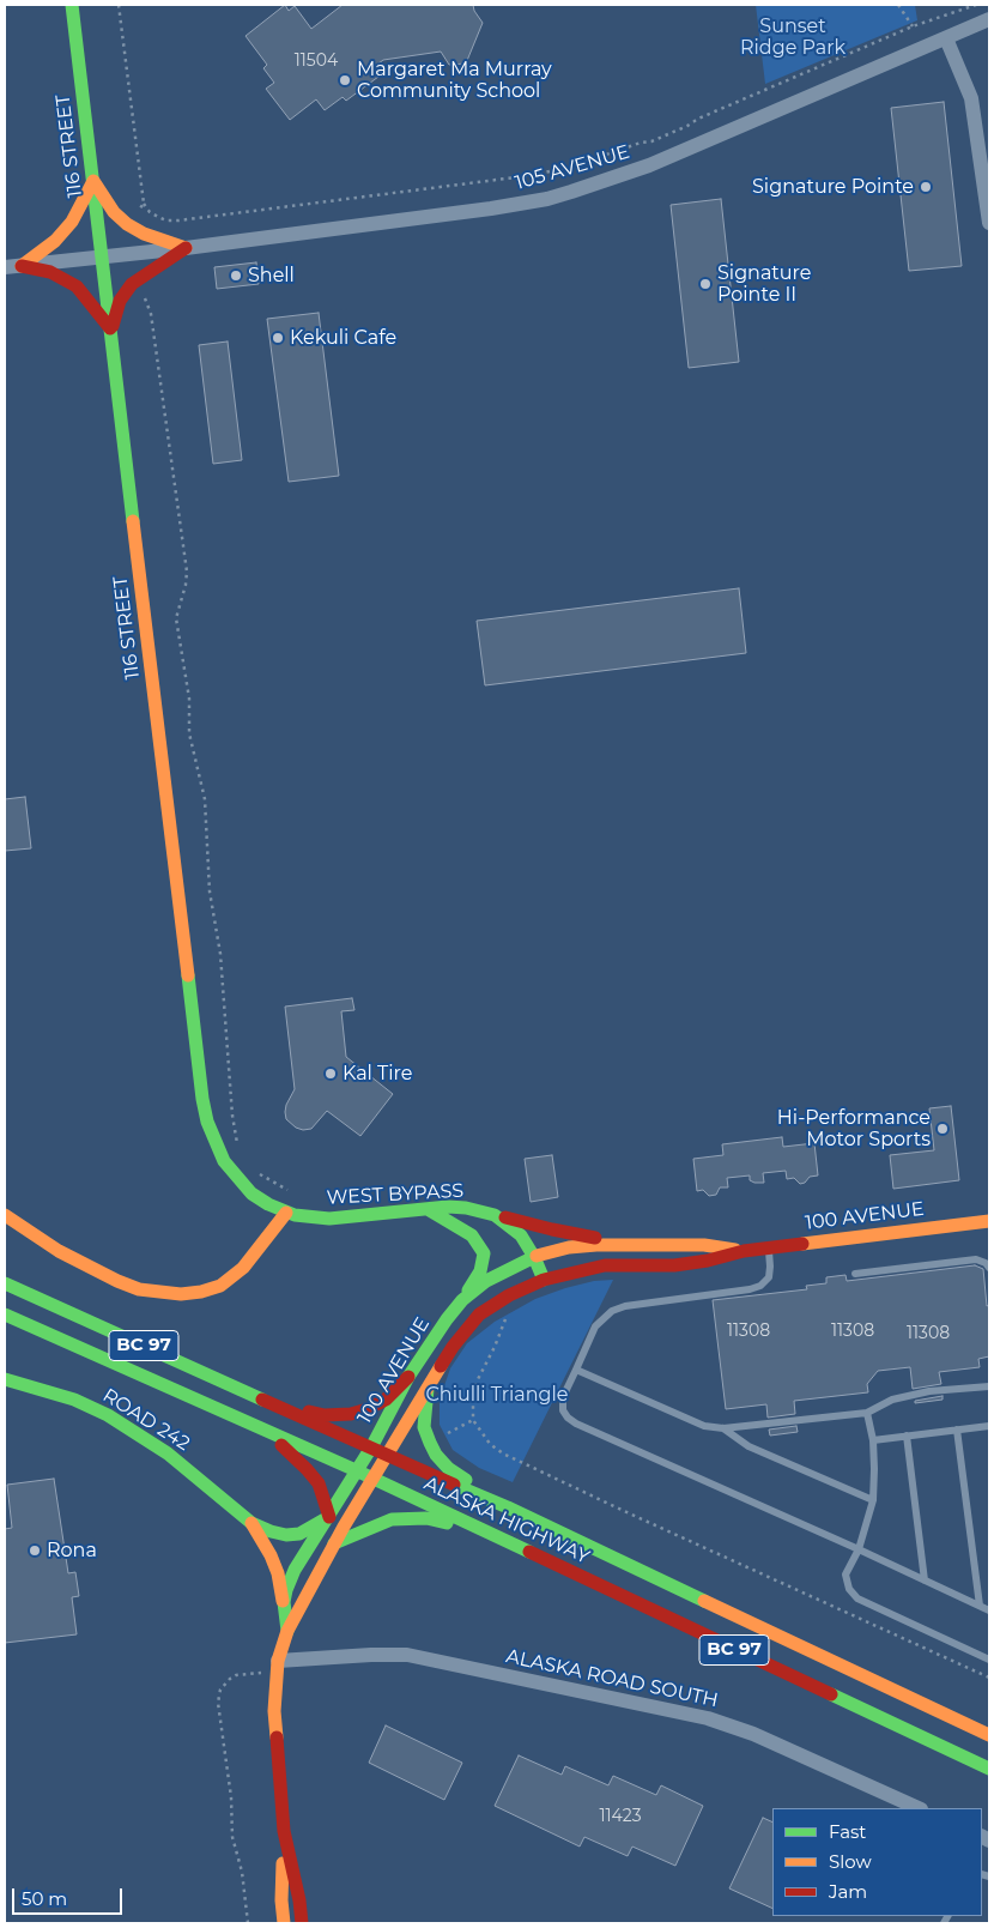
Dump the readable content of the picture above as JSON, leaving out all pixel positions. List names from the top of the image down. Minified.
{"streets":{"main road":["116 STREET","WEST BYPASS","100 AVENUE","BC 97","ROAD 242","ALASKA HIGHWAY"],"street":["105 AVENUE","ALASKA ROAD SOUTH"]},"crossings":[["116 STREET","105 AVENUE"],["116 STREET","WEST BYPASS"],["WEST BYPASS","100 AVENUE"],["100 AVENUE","ROAD 242"],["100 AVENUE","ALASKA HIGHWAY"]],"parks":["Sunset Ridge Park","Chiulli Triangle"],"places":["Margaret Ma Murray Community School","Signature Pointe","Shell","Signature Pointe II","Kekuli Cafe","Kal Tire","Hi-Performance Motor Sports","Rona"],"house_numbers":["11504","11308","11308","11308","11423"],"legend":["Fast","Slow","Jam"],"scale_bar":"50 m"}
